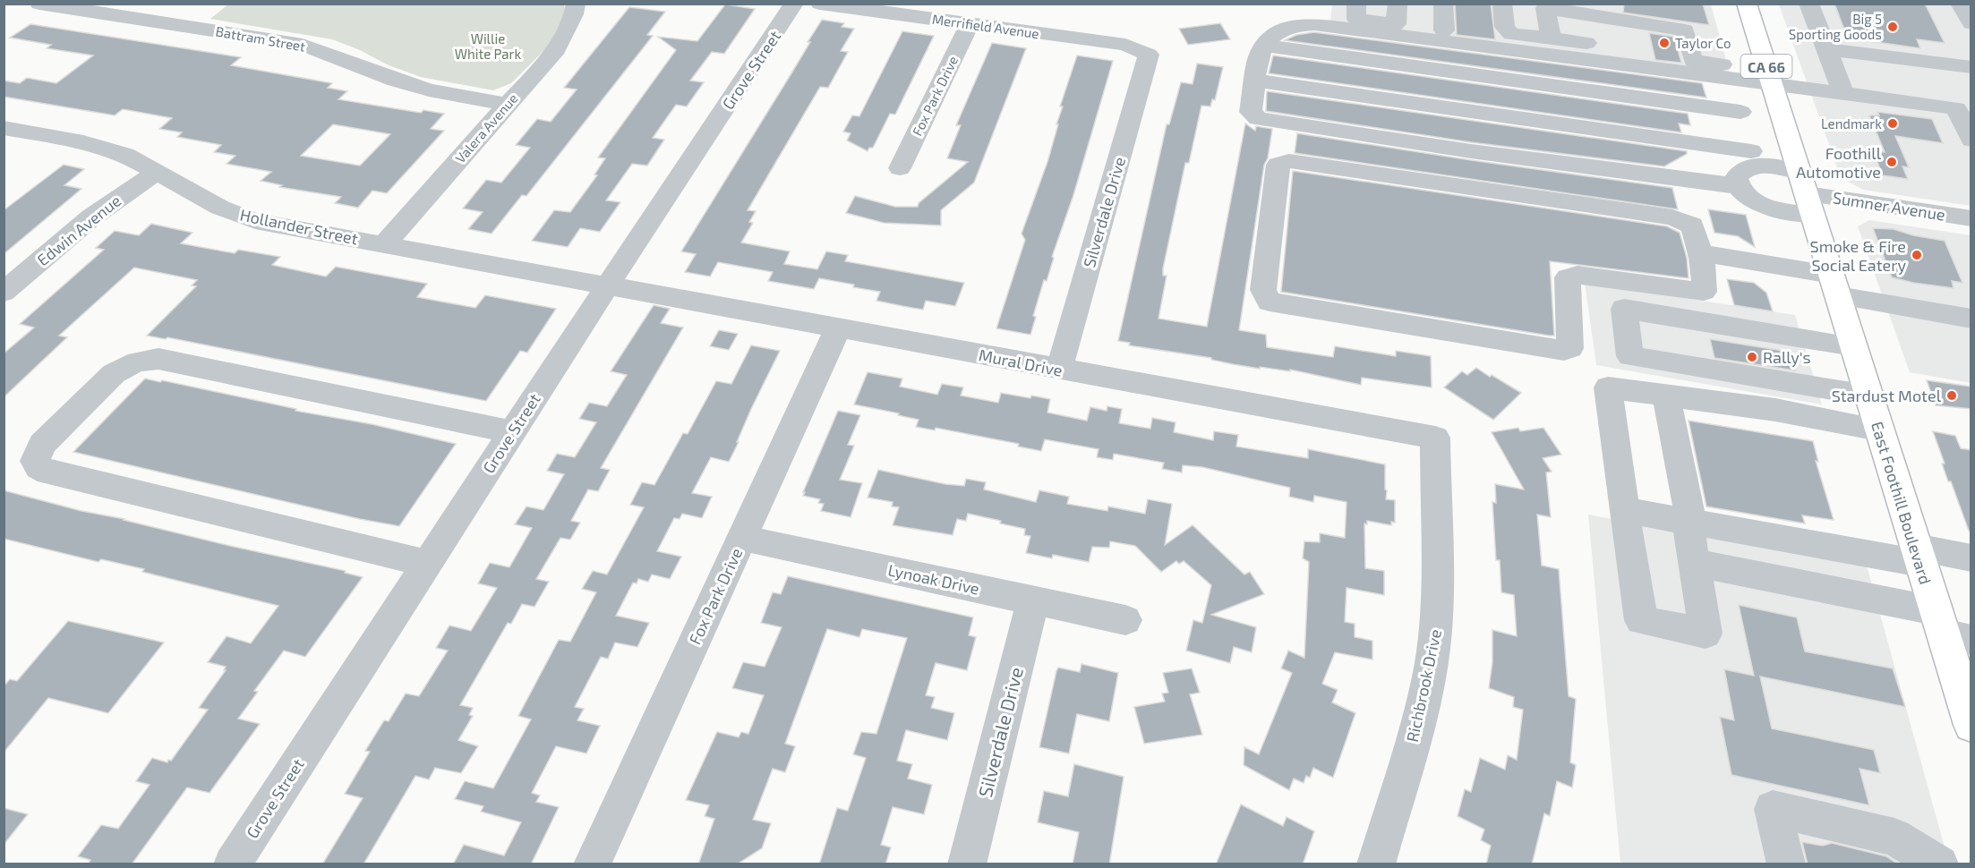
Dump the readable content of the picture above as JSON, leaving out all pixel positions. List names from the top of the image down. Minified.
{"streets":{"main road":["CA 66","East Foothill Boulevard"],"street":["Merrifield Avenue","Battram Street","Grove Street","Fox Park Drive","Valera Avenue","Sumner Avenue","Silverdale Drive","Hollander Street","Edwin Avenue","Mural Drive","Lynoak Drive","Richbrook Drive"]},"crossings":[["Merrifield Avenue","Fox Park Drive"],["Merrifield Avenue","Silverdale Drive"],["Battram Street","Valera Avenue"],["Grove Street","Hollander Street"],["Grove Street","Mural Drive"],["Fox Park Drive","Mural Drive"],["Fox Park Drive","Lynoak Drive"],["Valera Avenue","Hollander Street"],["Sumner Avenue","East Foothill Boulevard"],["Silverdale Drive","Mural Drive"],["Silverdale Drive","Lynoak Drive"],["Hollander Street","Edwin Avenue"],["Hollander Street","Mural Drive"],["Mural Drive","Richbrook Drive"]],"parks":["Willie White Park"],"places":["Big 5 Sporting Goods","Taylor Co","Lendmark","Foothill Automotive","Smoke & Fire Social Eatery","Rally's","Stardust Motel"]}
